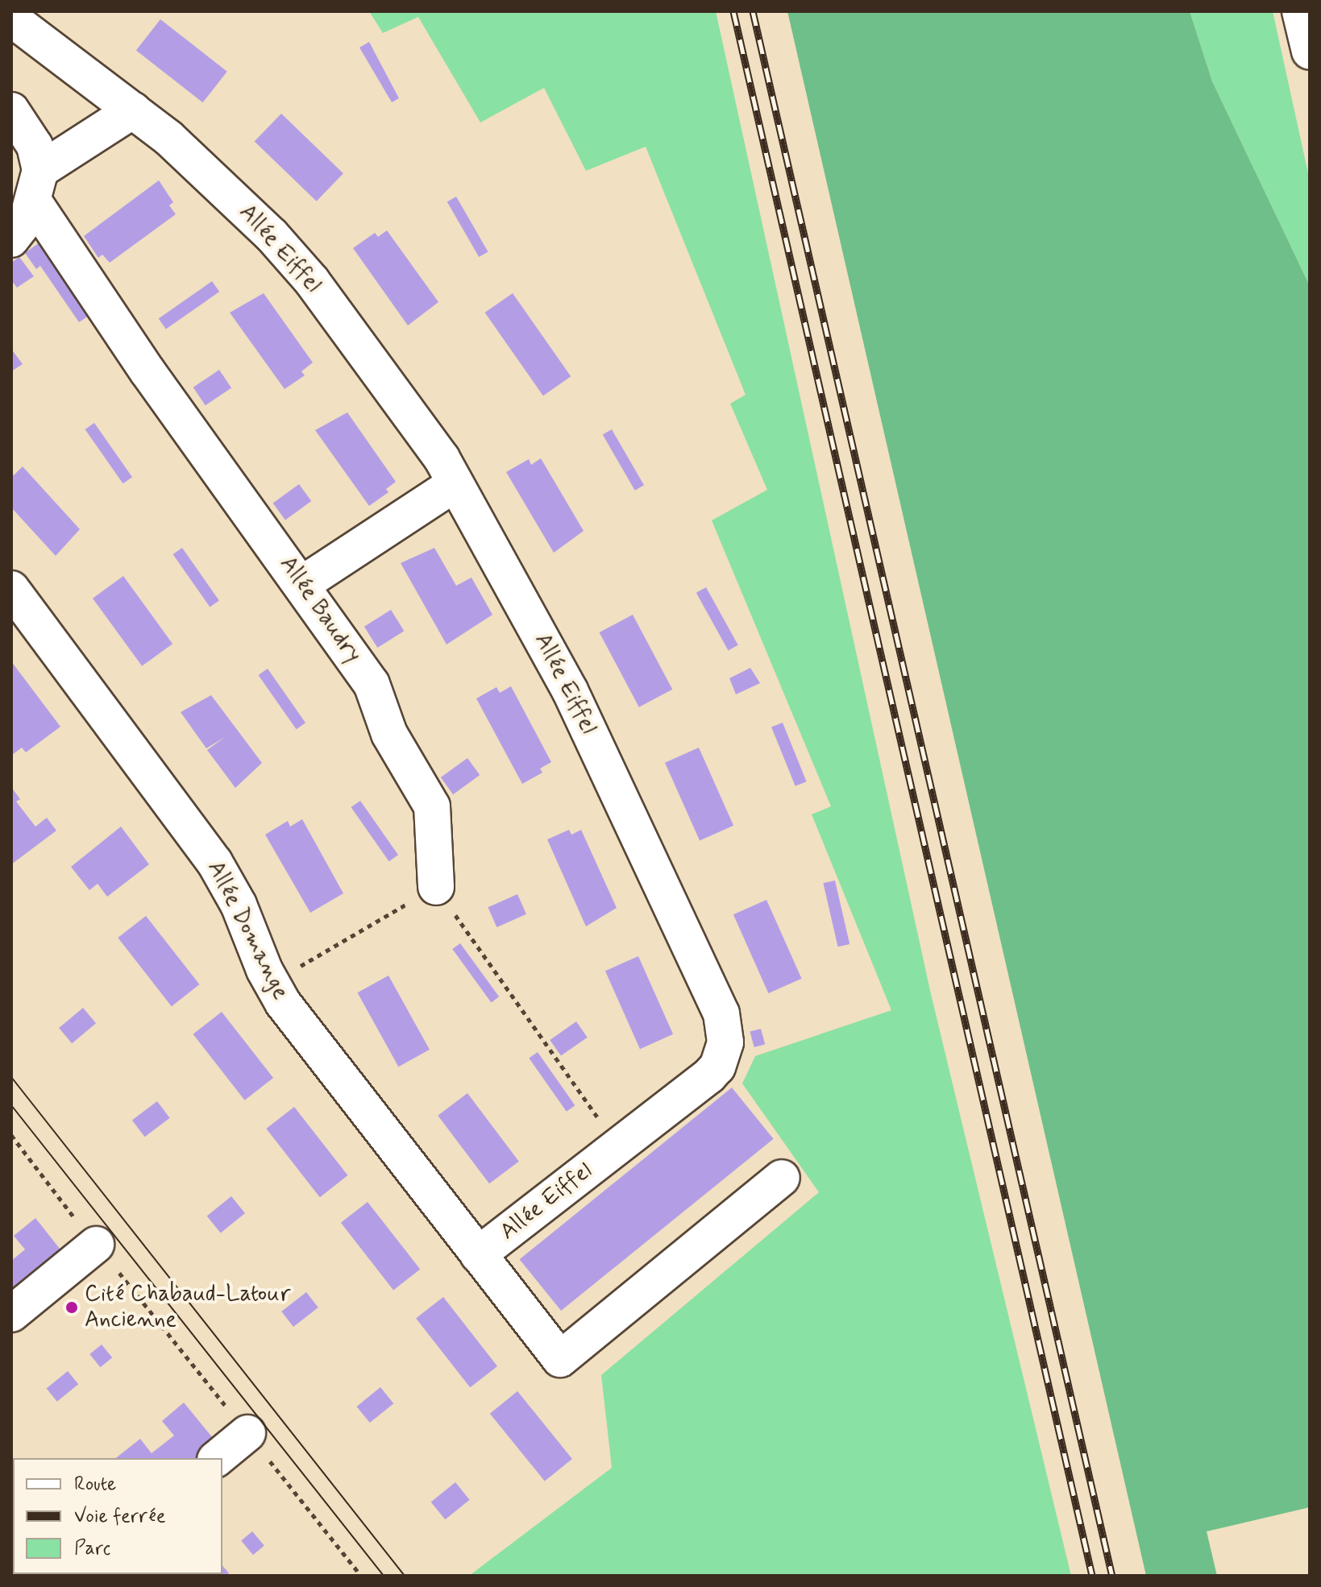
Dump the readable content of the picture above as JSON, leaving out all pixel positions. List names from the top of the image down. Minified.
{"streets":{"street":["Allée Eiffel","Allée Baudry","Allée Domange"]},"crossings":[["Allée Eiffel","Allée Domange"]],"places":["Cité Chabaud-Latour Ancienne"],"legend":["Route","Voie ferrée","Parc"]}
